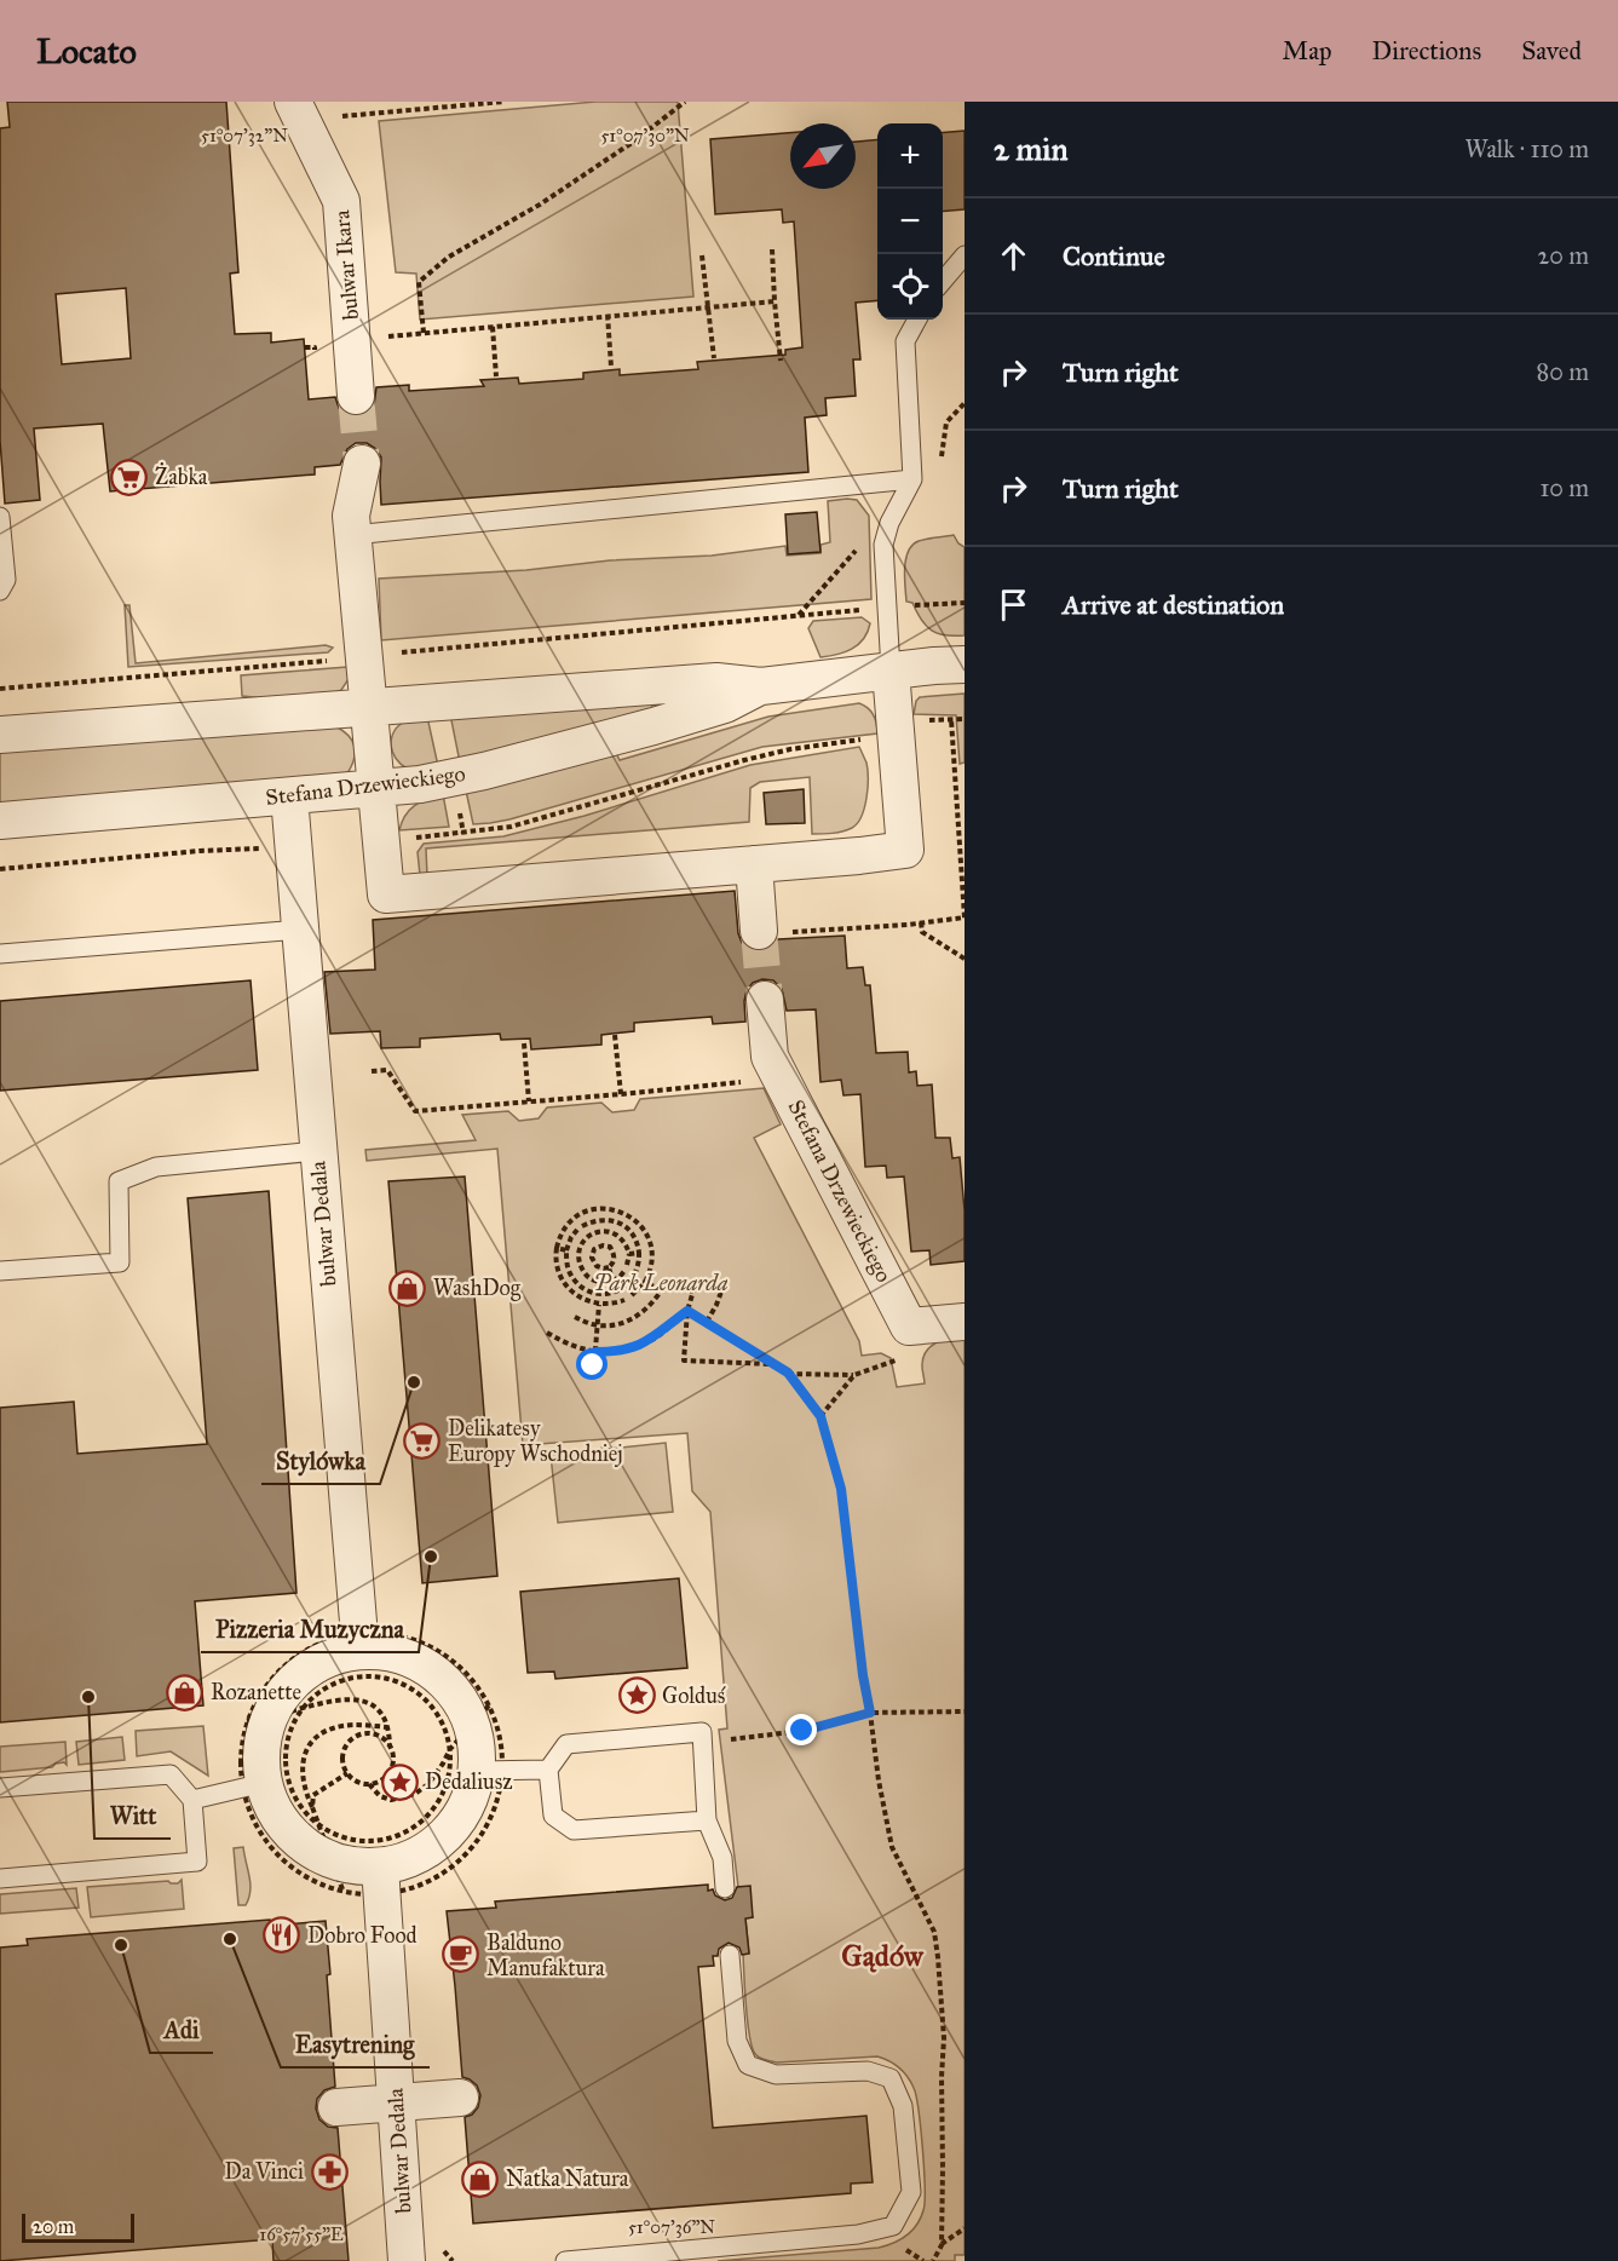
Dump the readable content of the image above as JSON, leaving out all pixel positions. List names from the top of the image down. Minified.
{"streets":{"street":["bulwar Ikara","Stefana Drzewieckiego","bulwar Dedala"]},"crossings":[["Stefana Drzewieckiego","bulwar Dedala"]],"districts":["Gądów"],"parks":["Park Leonarda"],"places":{"supermarket":["Żabka","Delikatesy Europy Wschodniej"],"shop":["WashDog","Rozanette","Natka Natura"],"other":["Stylówka","Pizzeria Muzyczna","Witt","Easytrening","Adi"],"place":["Golduś","Dedaliusz"],"restaurant":["Dobro Food"],"cafe":["Balduno Manufaktura"],"pharmacy":["Da Vinci"]},"scale_bar":"20 m","north":"bottom left","page":{"header":"Locato","nav":["Map","Directions","Saved"],"heading":["2 min","Walk · 110 m"],"map_buttons":["+","−"],"list":[["Continue","20 m"],["Turn right","80 m"],["Turn right","10 m"],"Arrive at destination"],"scale":"20 m"},"coordinates":["51°07'32\"N","51°07'30\"N","51°07'36\"N","16°57'55\"E"]}
